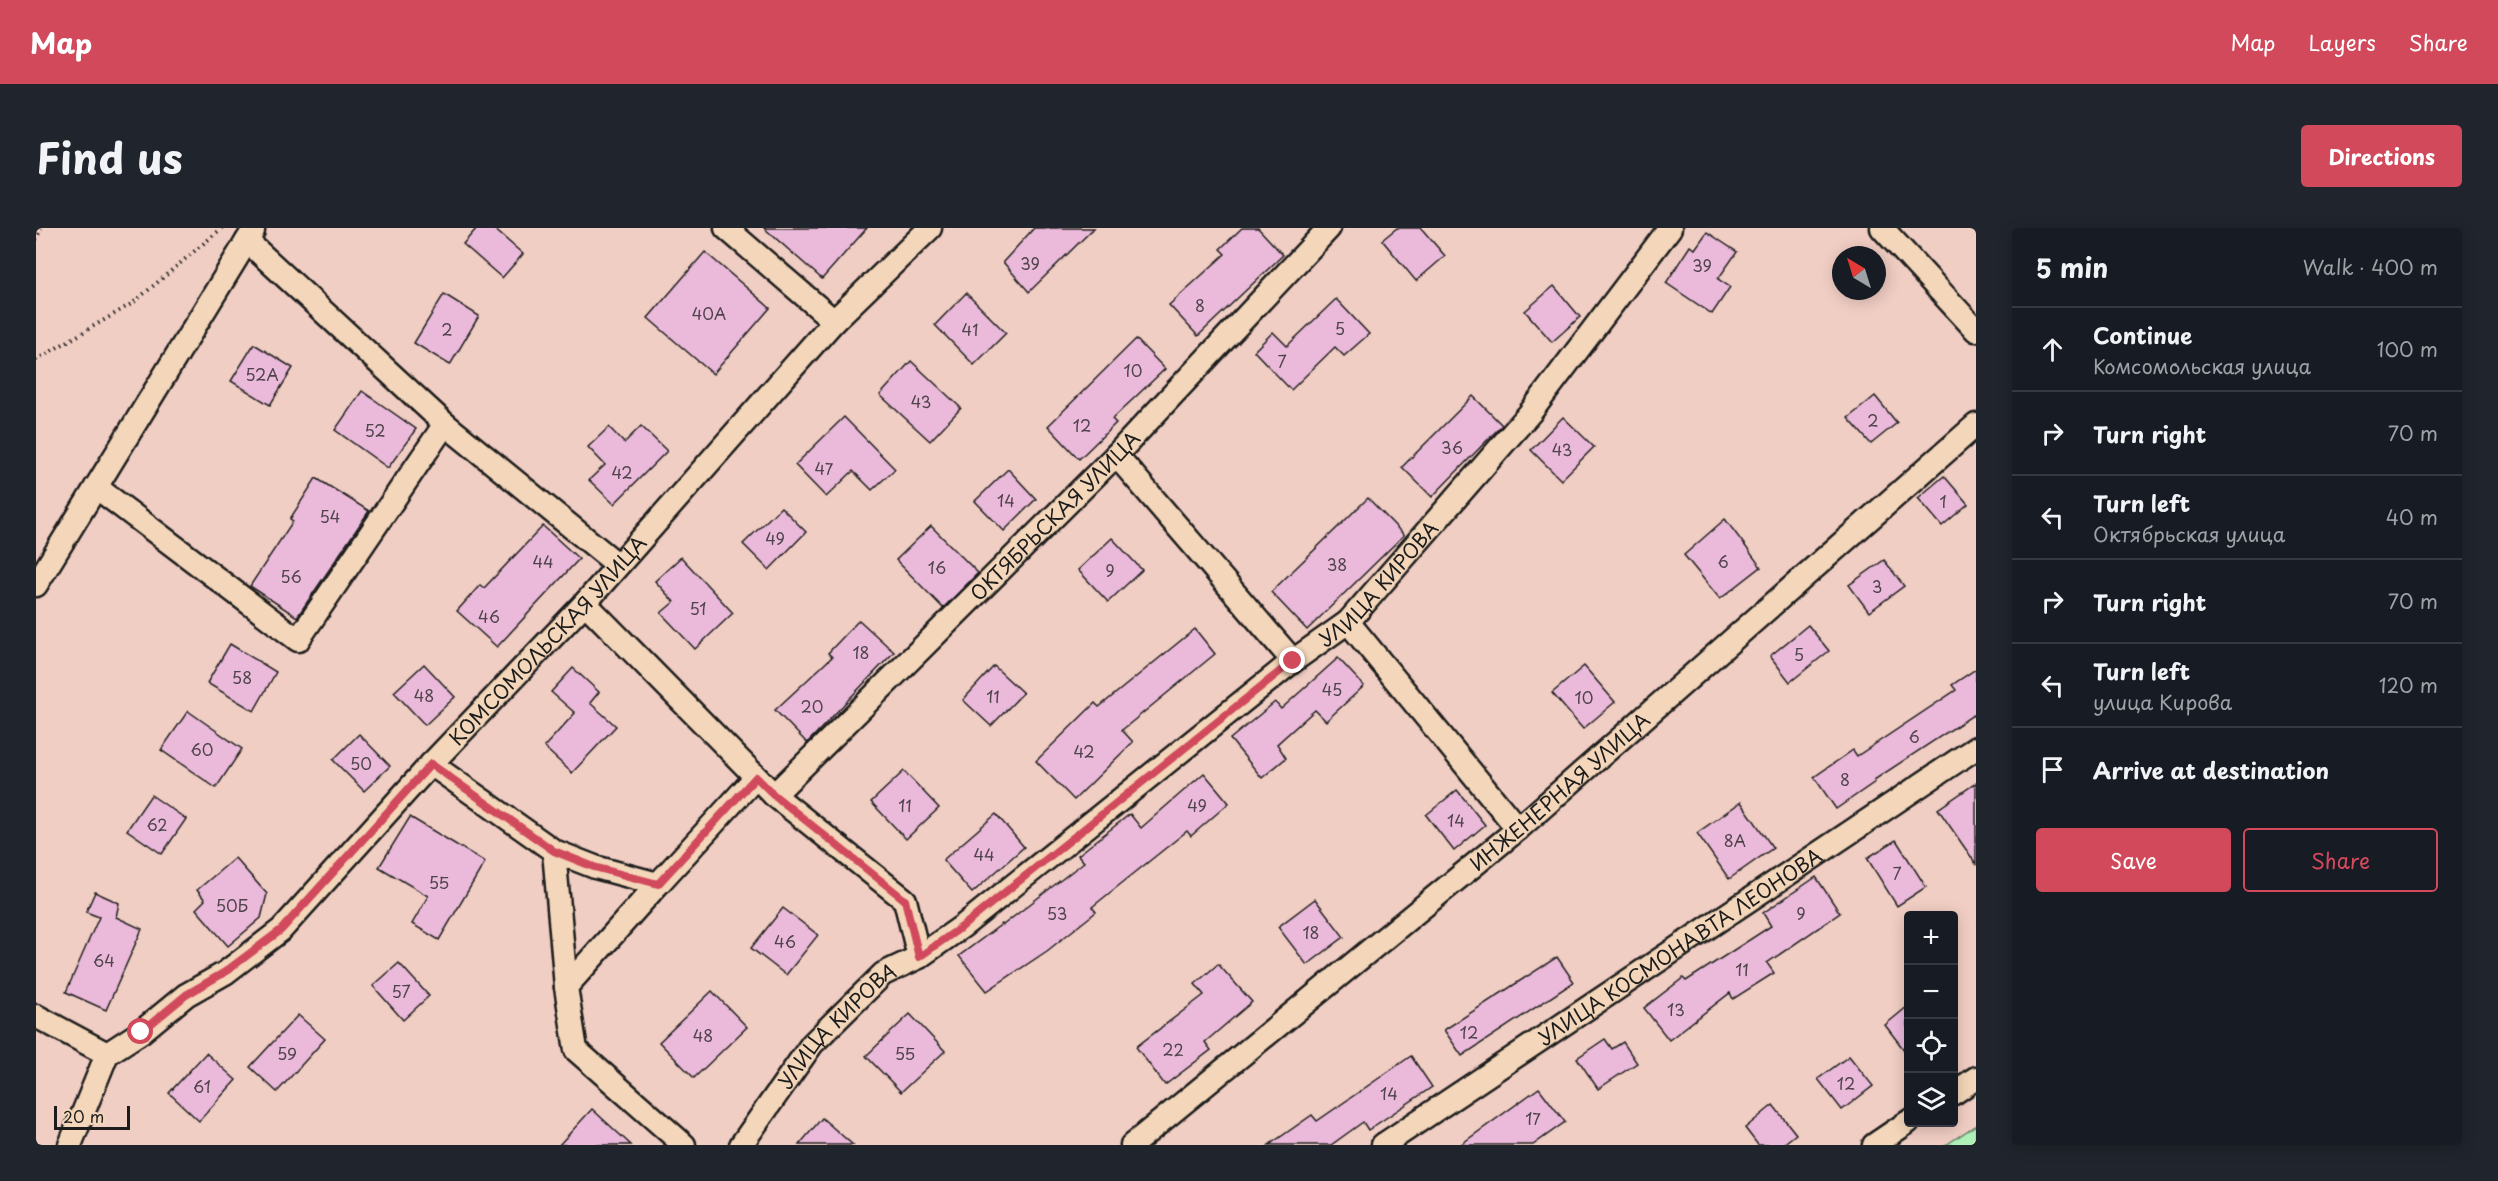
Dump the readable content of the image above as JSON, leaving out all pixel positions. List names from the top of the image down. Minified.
{"streets":{"street":["ОКТЯБРЬСКАЯ УЛИЦА","УЛИЦА КИРОВА","КОМСОМОЛЬСКАЯ УЛИЦА","ИНЖЕНЕРНАЯ УЛИЦА","УЛИЦА КОСМОНАВТА ЛЕОНОВА"]},"house_numbers":["39","39","8","40А","5","2","41","7","10","52А","43","2","12","52","36","43","47","42","14","1","54","49","44","6","38","16","9","56","3","51","46","18","5","58","45","48","11","10","20","6","60","42","50","8","11","49","14","62","8А","44","7","55","50Б","53","9","18","46","64","11","57","13","12","48","22","59","55","12","61","14","17"],"scale_bar":"20 m","north":"top left","page":{"header":"Map","nav":["Map","Layers","Share"],"title":"Find us","buttons":["Directions",["Save","Share"]],"heading":["5 min","Walk · 400 m"],"list":[["Continue","Комсомольская улица","100 m"],["Turn right","70 m"],["Turn left","Октябрьская улица","40 m"],["Turn right","70 m"],["Turn left","улица Кирова","120 m"],"Arrive at destination"],"map_buttons":["+","−"],"scale":"20 m"}}
